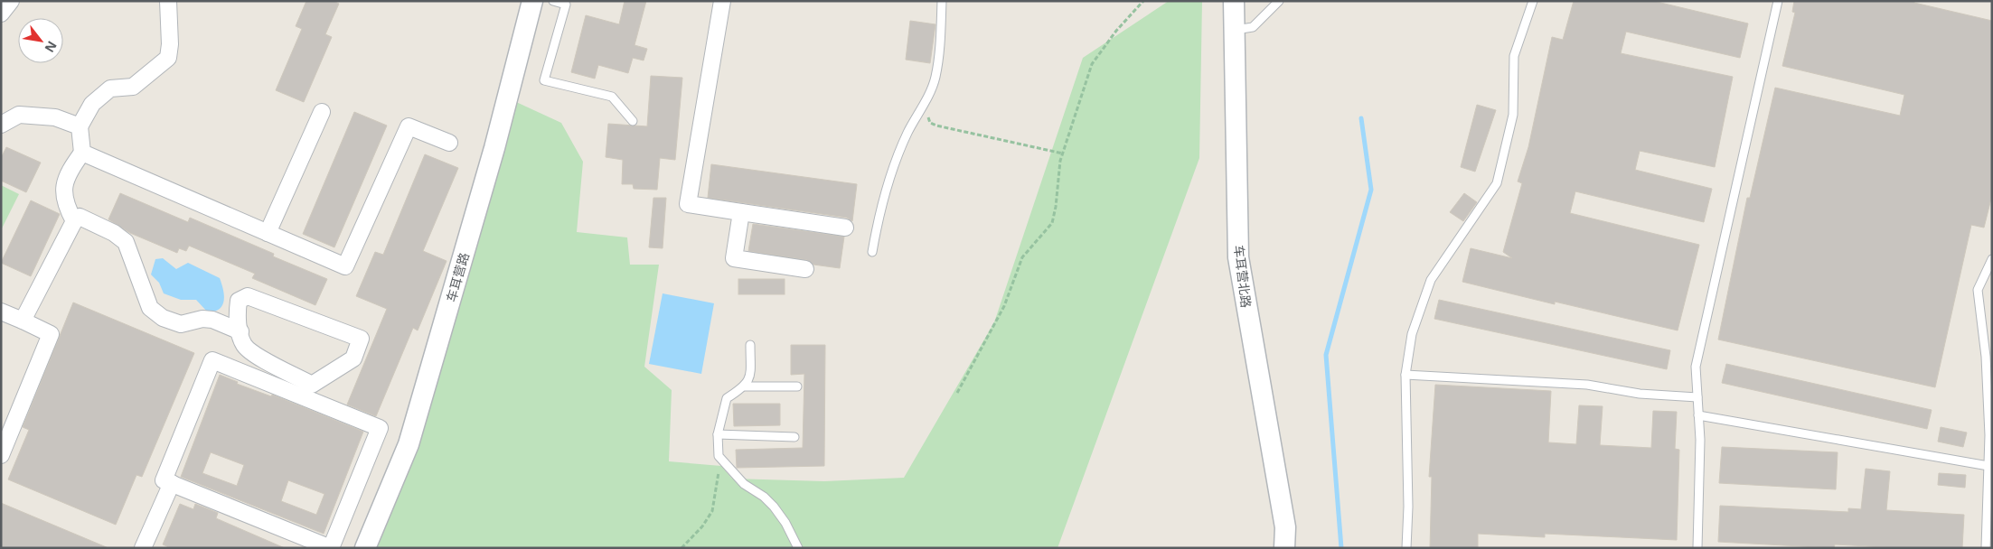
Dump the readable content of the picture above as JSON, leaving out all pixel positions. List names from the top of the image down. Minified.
{"streets":{"street":["车耳营北路","车耳营路"]},"north":"bottom right"}
